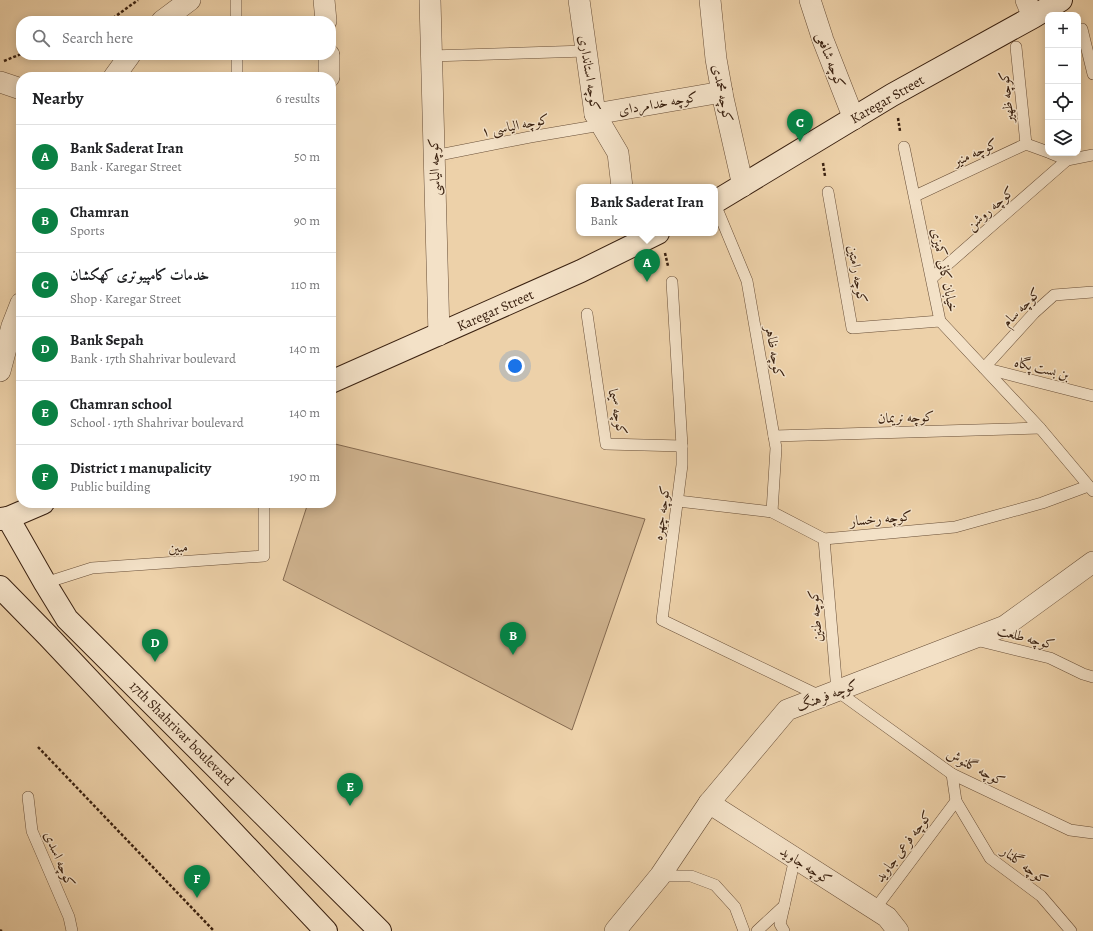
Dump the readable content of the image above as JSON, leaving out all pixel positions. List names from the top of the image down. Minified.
{"streets":{"street":["کوچه شافعی","کوچه استانداری","کوچه محمدی","Karegar Street","کوچه خدامردای","کوچه الیاسی","کوچه فرهنگ","17th Shahrivar boulevard","کوچه جاوید"],"lane":["کوچه ظهیر","کوچه الیاسی ۱","کوچه منیر","کوچه روشن","خیابان کانی کمیزی","کوچه رامتین","کوچه سام","کوچه ظاهر","بن بست پگاه","کوچه سیما","کوچه نریمان","کوچه چهره","کوچه رخسار","مبین","کوچه طنین","کوچه طلعت","کوچه گلنوش","کوچه فرعی جاوید","کوچه اسدی","کوچه گلنار"]},"crossings":[["کوچه شافعی","Karegar Street"],["کوچه استانداری","کوچه خدامردای"],["کوچه استانداری","کوچه الیاسی ۱"],["کوچه محمدی","Karegar Street"],["کوچه محمدی","کوچه خدامردای"],["کوچه ظهیر","کوچه منیر"],["Karegar Street","کوچه الیاسی"],["کوچه خدامردای","کوچه الیاسی ۱"],["کوچه الیاسی ۱","کوچه الیاسی"],["کوچه منیر","خیابان کانی کمیزی"],["کوچه روشن","خیابان کانی کمیزی"],["خیابان کانی کمیزی","کوچه رامتین"],["خیابان کانی کمیزی","کوچه سام"],["خیابان کانی کمیزی","بن بست پگاه"],["خیابان کانی کمیزی","کوچه نریمان"],["خیابان کانی کمیزی","کوچه رخسار"],["کوچه سام","بن بست پگاه"],["کوچه ظاهر","کوچه نریمان"],["کوچه سیما","کوچه چهره"],["کوچه چهره","کوچه طنین"],["کوچه چهره","کوچه فرهنگ"],["کوچه چهره","کوچه گلنوش"],["کوچه رخسار","کوچه طنین"],["مبین","17th Shahrivar boulevard"],["کوچه طنین","کوچه فرهنگ"],["کوچه طنین","کوچه گلنوش"],["کوچه طلعت","کوچه فرهنگ"],["کوچه فرهنگ","کوچه گلنوش"],["کوچه فرهنگ","کوچه جاوید"],["کوچه گلنوش","کوچه گلنار"],["کوچه فرعی جاوید","کوچه جاوید"],["کوچه فرعی جاوید","کوچه گلنار"]],"page":{"map_buttons":["+","−"],"search":"Search here","heading":["Nearby","6 results"],"pins":["C","A","B","D","E","F"],"list":[{"mark":"A","name":"Bank Saderat Iran","note":"Bank · Karegar Street","value":"50 m"},{"mark":"B","name":"Chamran","note":"Sports","value":"90 m"},{"mark":"C","name":"خدمات کامپیوتری کهکشان","note":"Shop · Karegar Street","value":"110 m"},{"mark":"D","name":"Bank Sepah","note":"Bank · 17th Shahrivar boulevard","value":"140 m"},{"mark":"E","name":"Chamran school","note":"School · 17th Shahrivar boulevard","value":"140 m"},{"mark":"F","name":"District 1 manupalicity","note":"Public building","value":"190 m"}],"popup":["Bank Saderat Iran","Bank"]}}
